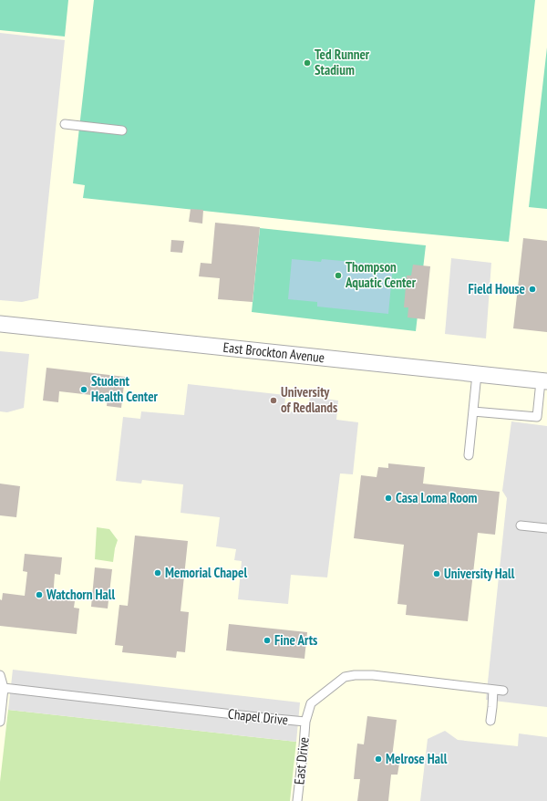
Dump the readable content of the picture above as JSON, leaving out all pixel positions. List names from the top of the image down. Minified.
{"streets":{"street":["East Brockton Avenue"],"lane":["Chapel Drive","East Drive"]},"crossings":[["Chapel Drive","East Drive"]],"places":["Ted Runner Stadium","Thompson Aquatic Center","Field House","Student Health Center","University of Redlands","Casa Loma Room","Memorial Chapel","University Hall","Watchorn Hall","Fine Arts","Melrose Hall"]}
